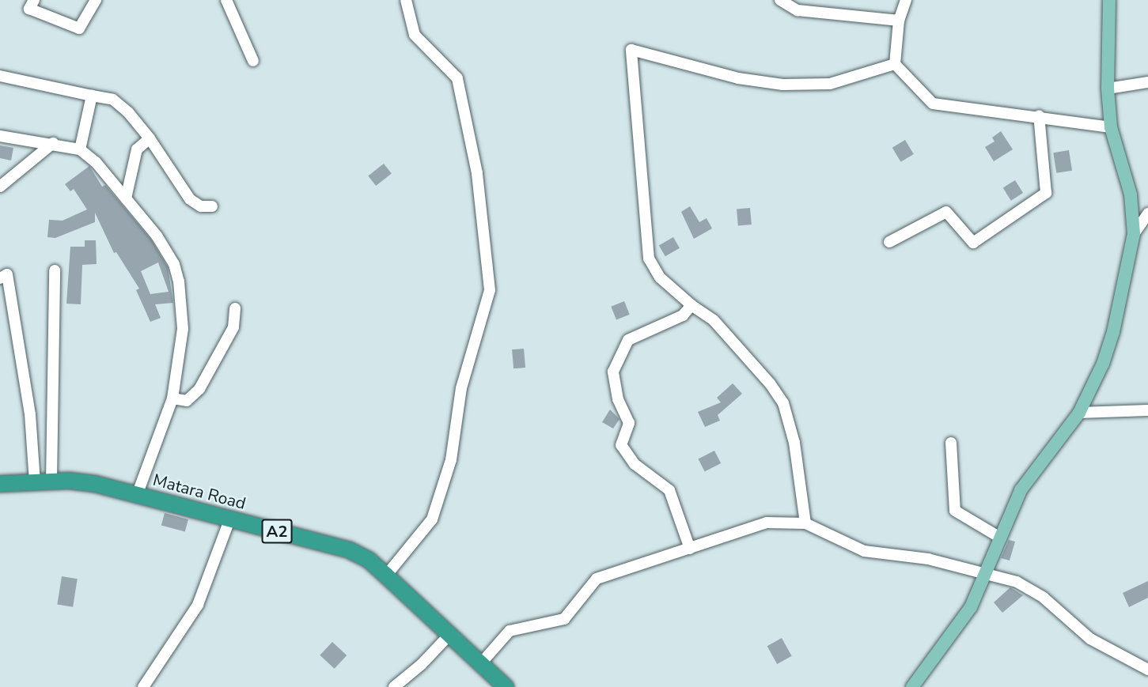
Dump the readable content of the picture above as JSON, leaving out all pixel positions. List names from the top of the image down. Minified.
{"streets":{"highway":["Matara Road","A2"]}}
